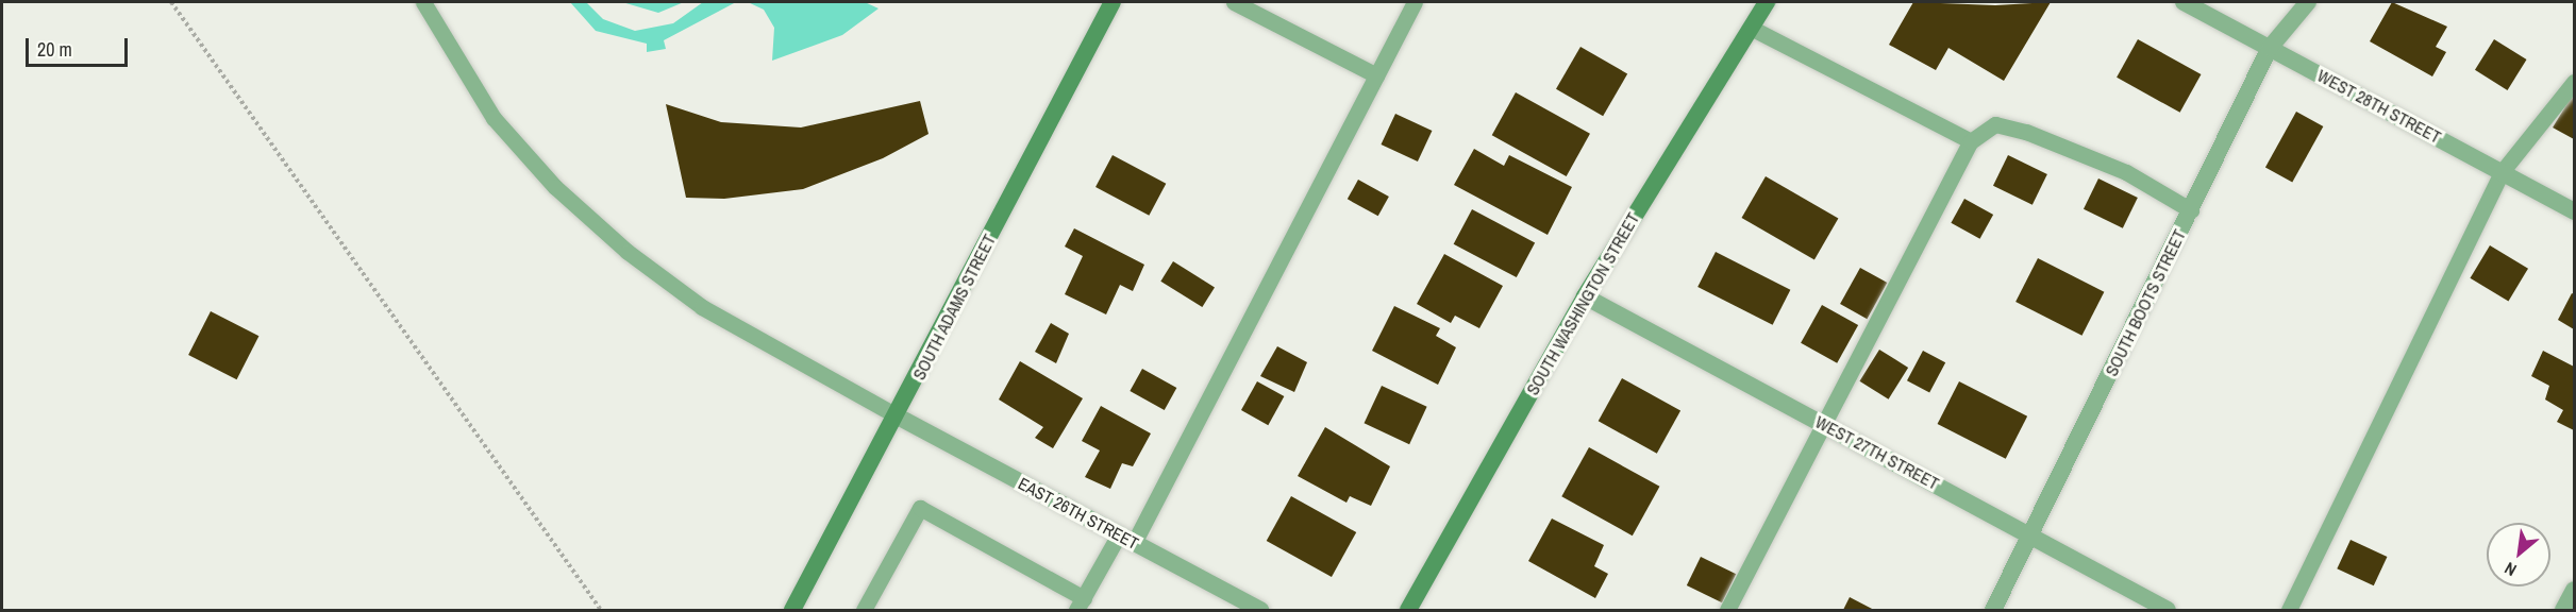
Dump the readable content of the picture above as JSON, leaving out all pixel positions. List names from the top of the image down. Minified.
{"streets":{"main road":["SOUTH WASHINGTON STREET","SOUTH ADAMS STREET"],"street":["WEST 28TH STREET","SOUTH BOOTS STREET","WEST 27TH STREET","EAST 26TH STREET"]},"crossings":[["WEST 28TH STREET","SOUTH BOOTS STREET"],["SOUTH BOOTS STREET","WEST 27TH STREET"],["SOUTH WASHINGTON STREET","WEST 27TH STREET"],["SOUTH ADAMS STREET","EAST 26TH STREET"]],"scale_bar":"20 m","north":"bottom left"}
